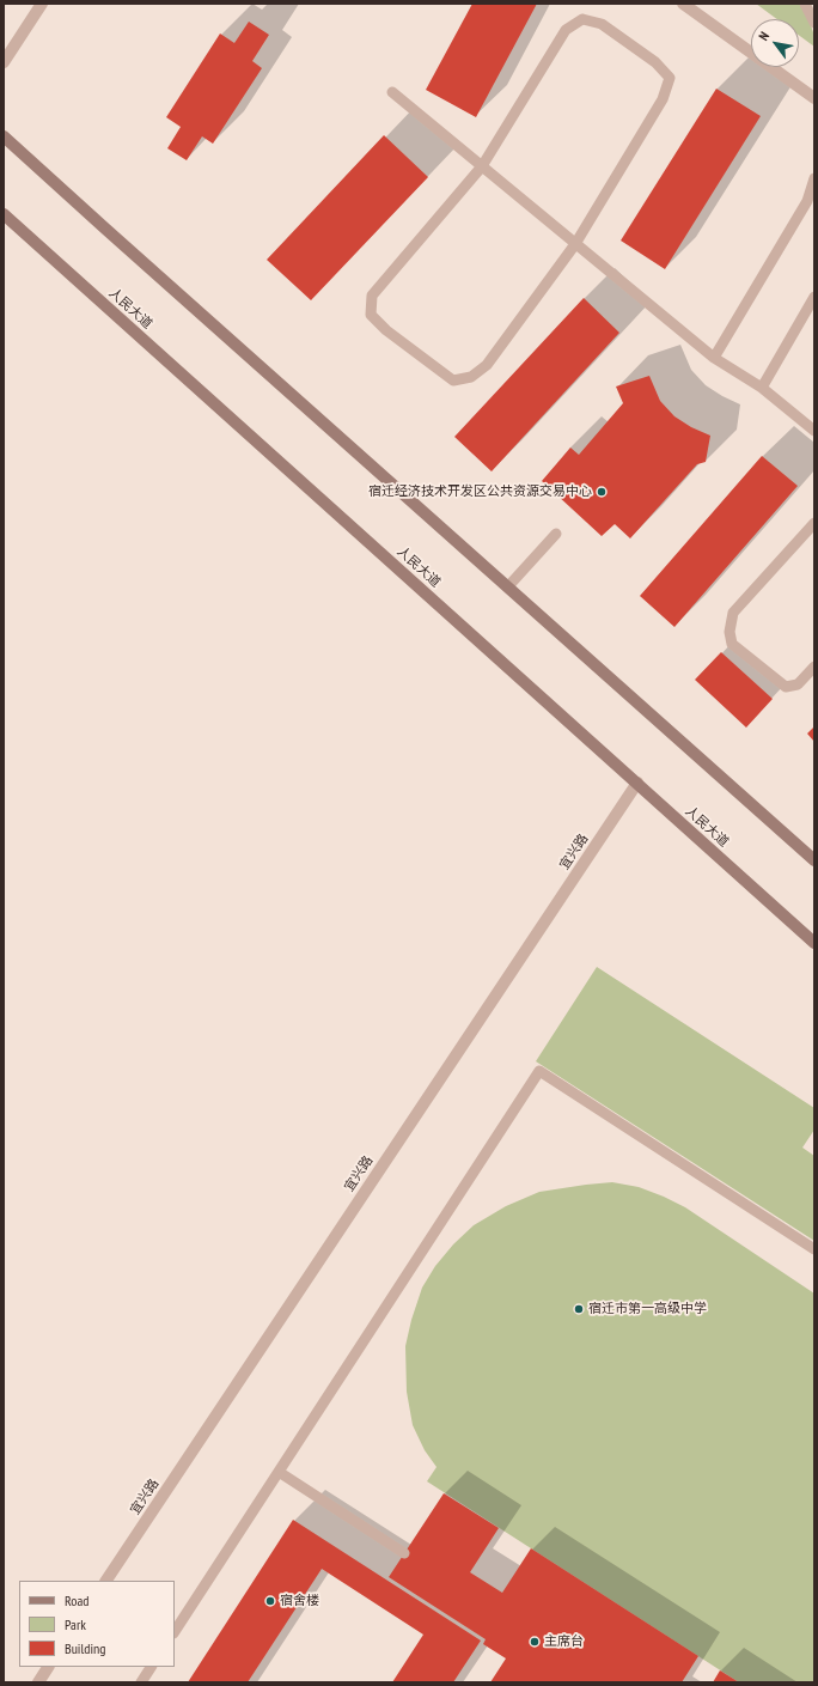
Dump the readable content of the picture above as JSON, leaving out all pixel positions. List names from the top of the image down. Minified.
{"streets":{"main road":["人民大道"],"street":["宜兴路"]},"crossings":[["人民大道","宜兴路"]],"places":["宿迁经济技术开发区公共资源交易中心","宿迁市第一高级中学","宿舍楼","主席台"],"legend":["Road","Park","Building"],"north":"top left"}
